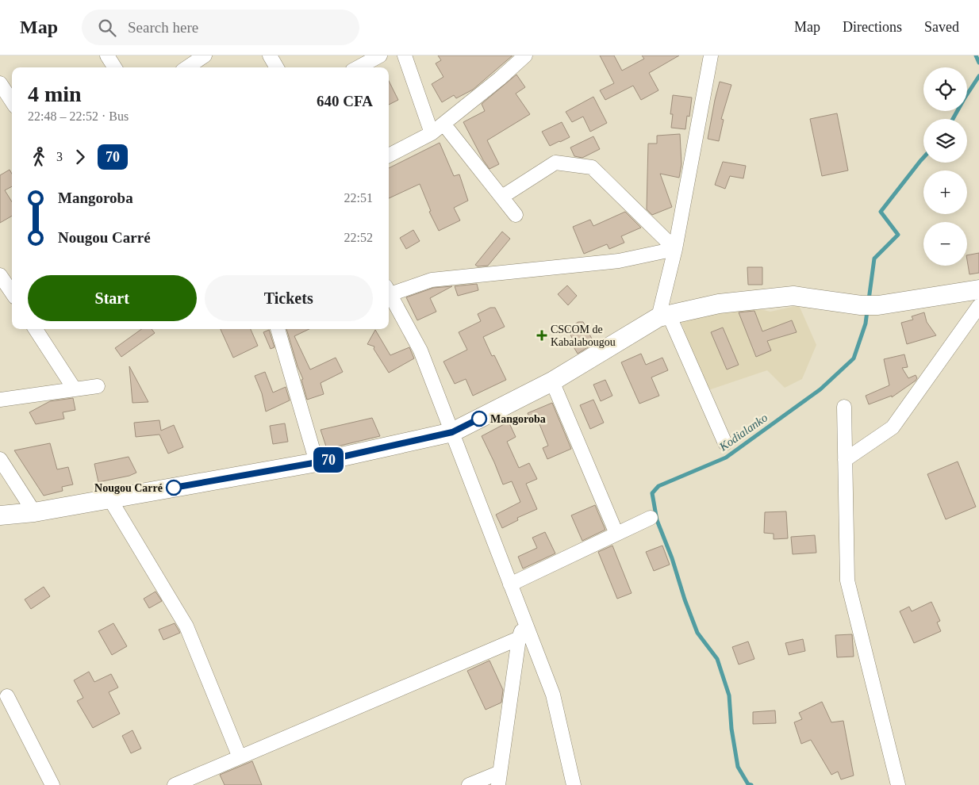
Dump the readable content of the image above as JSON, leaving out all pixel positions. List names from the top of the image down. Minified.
{"water":["Kodialanko"],"places":{"health":["CSCOM de Kabalabougou"],"other":["Mangoroba","Nougou Carré"]},"lines":["bus line 70"],"page":{"header":"Map","search":"Search here","nav":["Map","Directions","Saved"],"on_map":"70","map_buttons":["+","−"],"heading":["4 min","22:48 – 22:52 · Bus","640 CFA"],"legs":["3","70"],"list":[{"name":"Mangoroba","value":"22:51"},{"name":"Nougou Carré","value":"22:52"}],"buttons":["Start","Tickets"]}}
